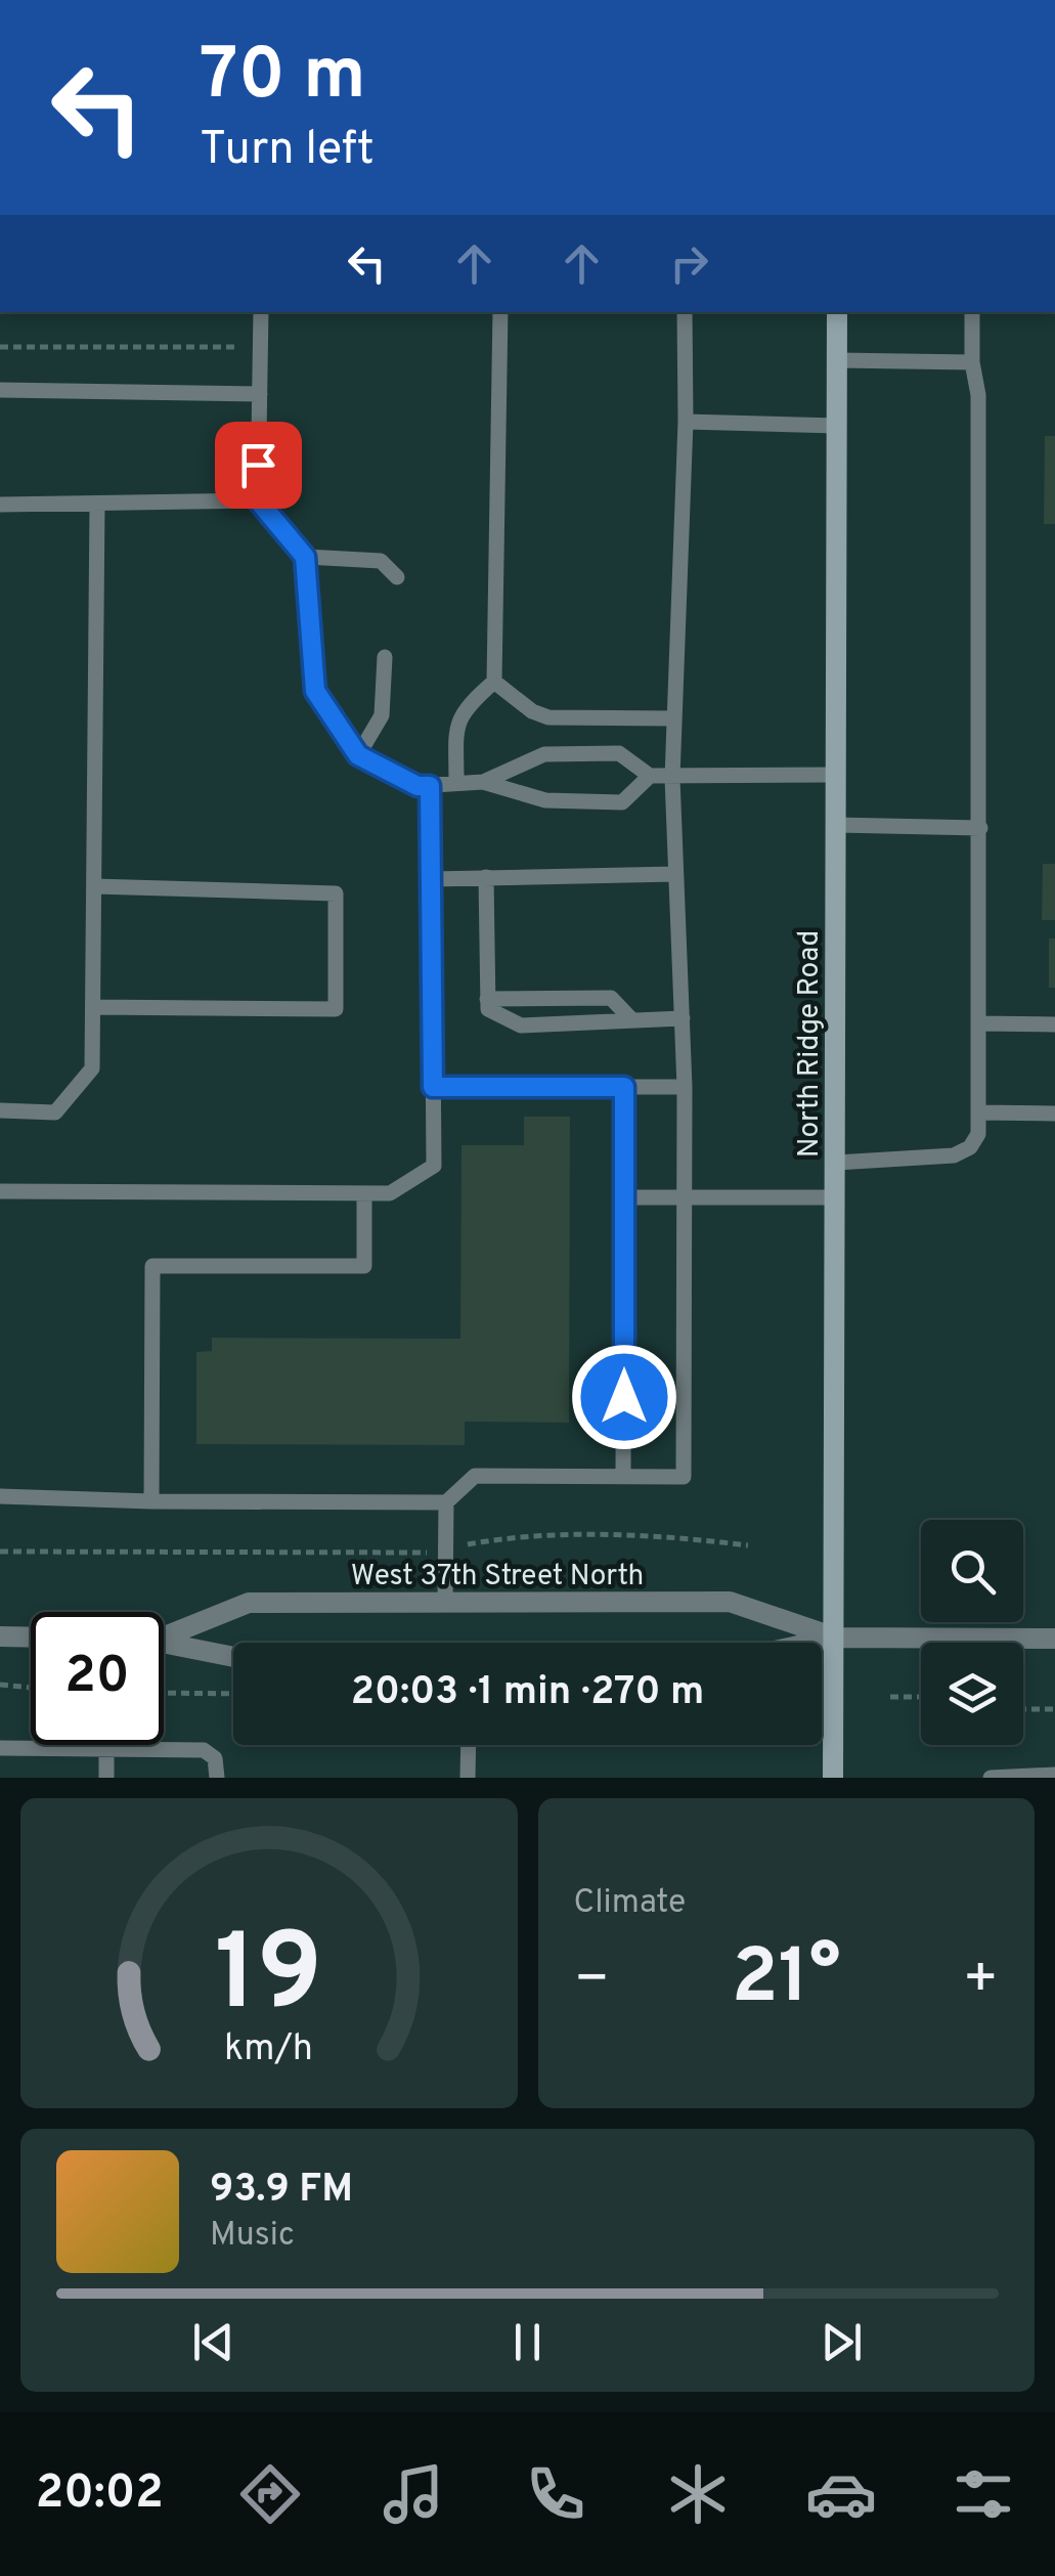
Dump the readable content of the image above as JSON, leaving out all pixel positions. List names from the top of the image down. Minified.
{"streets":{"main road":["North Ridge Road"],"street":["West 37th Street North"]},"crossings":[["North Ridge Road","West 37th Street North"]],"page":{"turn":["70 m","Turn left"],"limit":"20","trip":"20:03 · 1 min · 270 m","tile":"Climate","heat":["−","21°","+"],"song":["93.9 FM","Music"],"tabs":"20:02","gauge":["19","km/h"]}}
